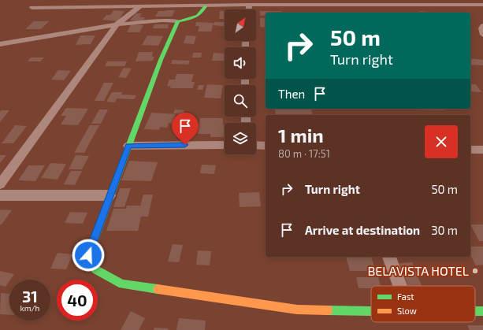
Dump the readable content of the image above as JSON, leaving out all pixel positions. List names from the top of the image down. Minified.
{"places":["BELAVISTA HOTEL"],"legend":["Fast","Slow"],"north":"top right","page":{"turn":["50 m","Turn right"],"then":"Then","heading":["1 min","80 m · 17:51"],"list":[{"name":"Turn right","value":"50 m"},{"name":"Arrive at destination","value":"30 m"}],"speed":"31 km/h","limit":"40"}}
